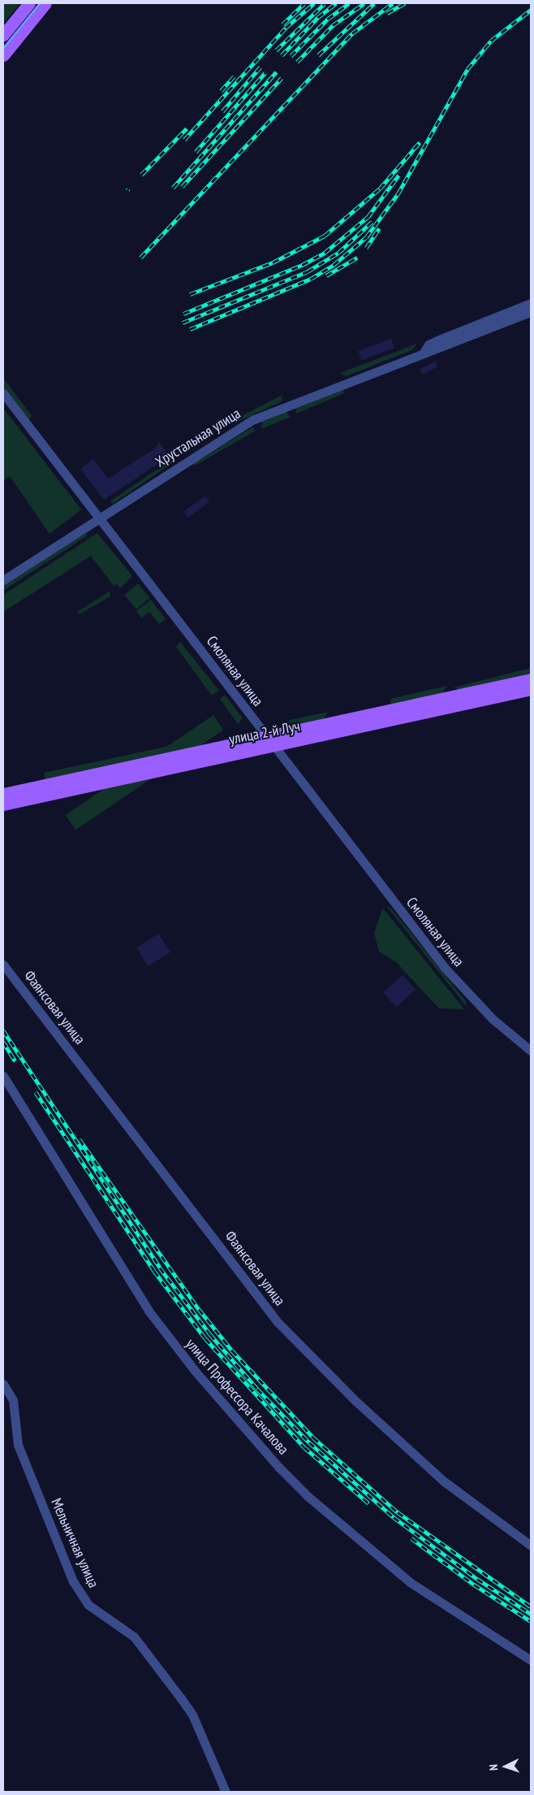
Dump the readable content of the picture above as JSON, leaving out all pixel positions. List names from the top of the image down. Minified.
{"streets":{"main road":["улица 2-й Луч"],"street":["Хрустальная улица","Смоляная улица","Фаянсовая улица","улица Профессора Качалова","Мельничная улица"]},"crossings":[["Хрустальная улица","Смоляная улица"],["Смоляная улица","улица 2-й Луч"]],"north":"left"}
